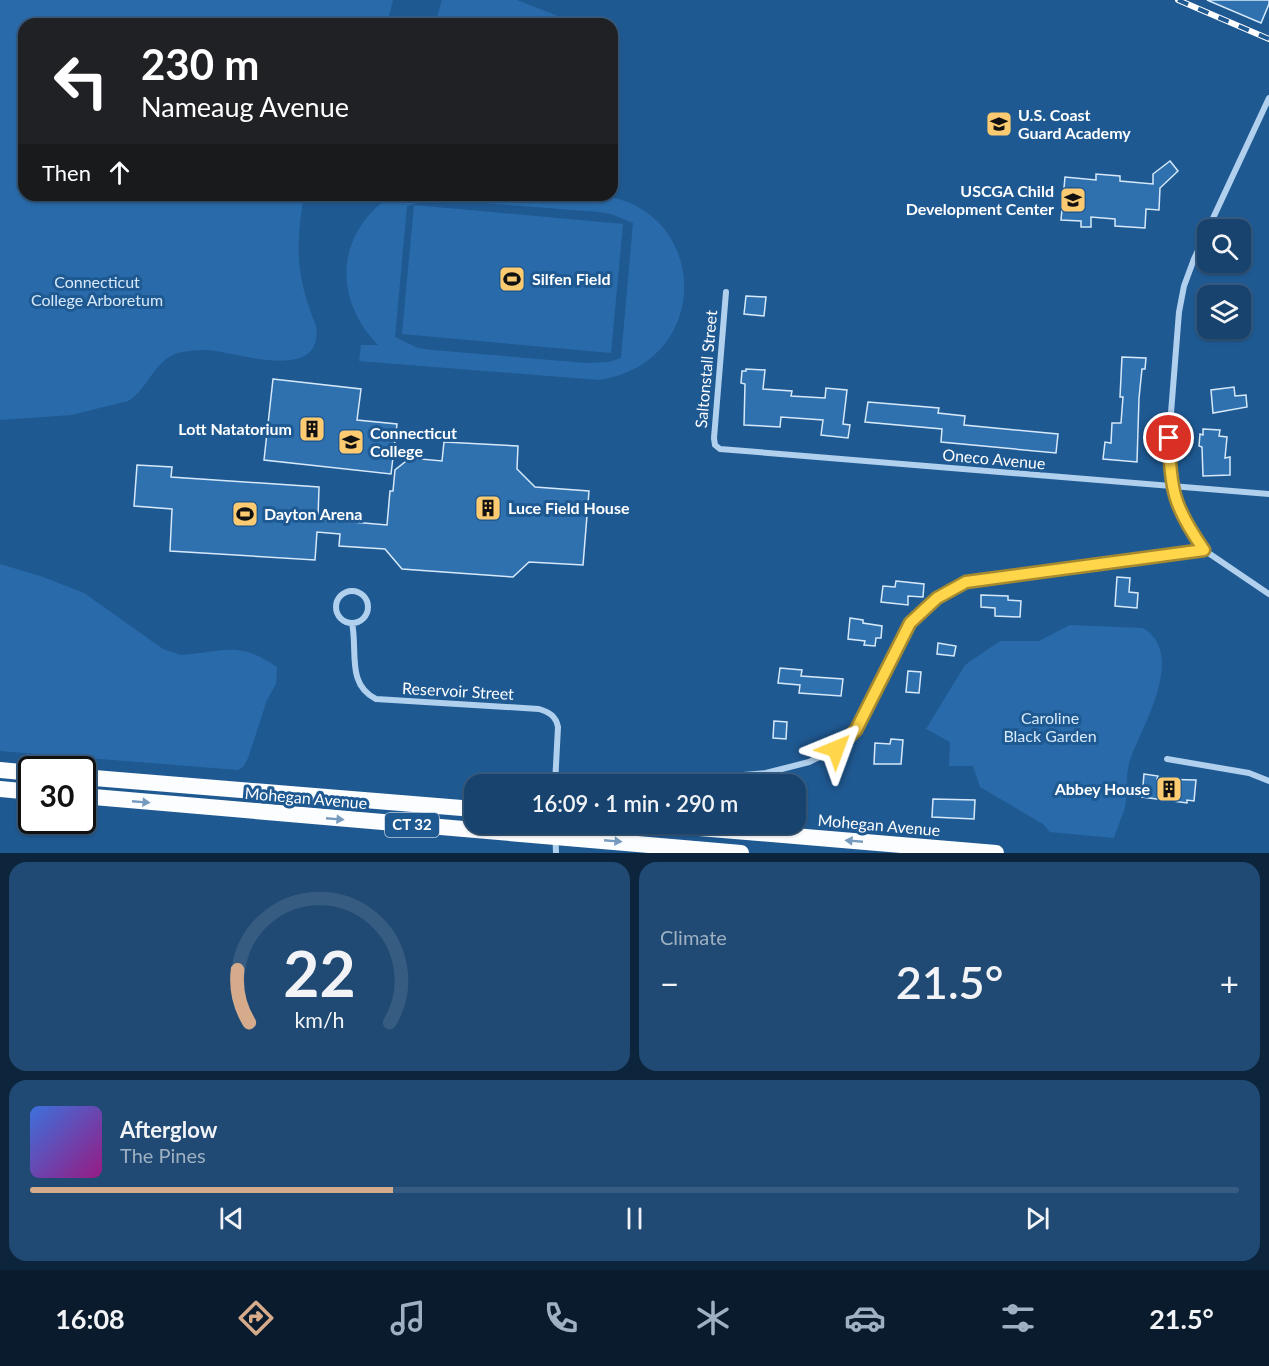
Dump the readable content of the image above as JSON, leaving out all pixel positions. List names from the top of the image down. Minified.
{"streets":{"highway":["Mohegan Avenue","CT 32"],"street":["Saltonstall Street","Oneco Avenue","Reservoir Street"]},"crossings":[["Saltonstall Street","Oneco Avenue"]],"parks":["Connecticut College Arboretum","Caroline Black Garden"],"places":{"school or university":["U.S. Coast Guard Academy","USCGA Child Development Center","Connecticut College"],"sports":["Silfen Field","Dayton Arena"],"building":["Lott Natatorium","Luce Field House","Abbey House"]},"page":{"turn":["230 m","Nameaug Avenue"],"then":"Then","limit":"30","trip":"16:09 · 1 min · 290 m","tile":"Climate","heat":["−","21.5°","+"],"song":["Afterglow","The Pines"],"tabs":["16:08","21.5°"],"gauge":["22","km/h"]}}
